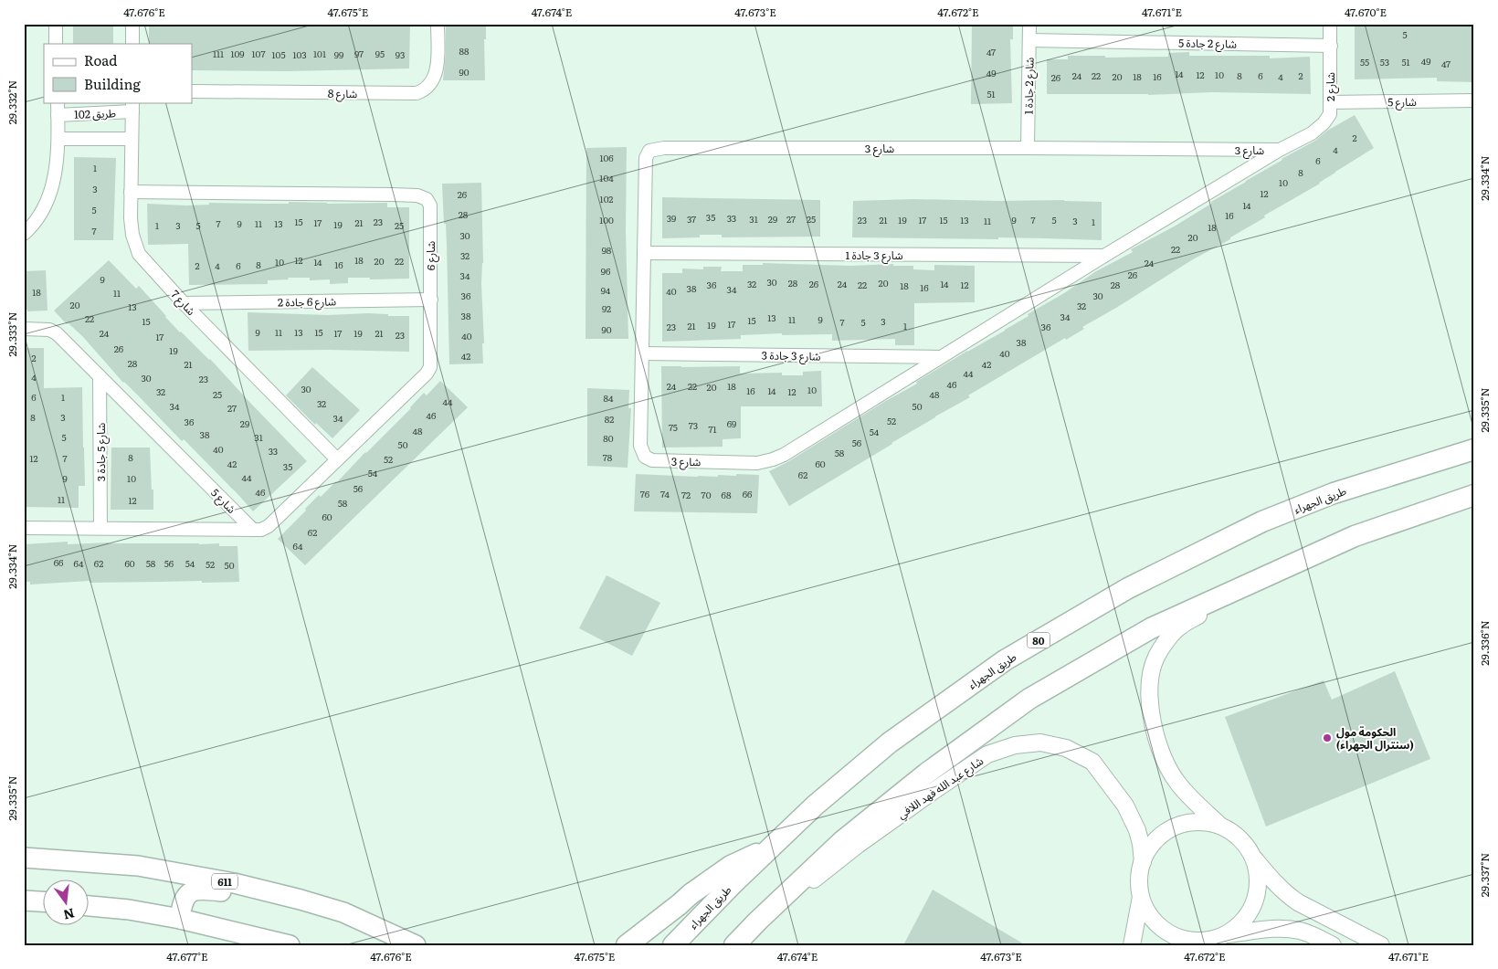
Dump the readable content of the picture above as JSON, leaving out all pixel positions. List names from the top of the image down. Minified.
{"streets":{"highway":["طريق الجهراء","80"],"main road":["611"],"street":["شارع 2 جادة 5","شارع 2 جادة 1","شارع 2","شارع 8","شارع 5","طريق 102","شارع 3","شارع 3 جادة 1","شارع 6","شارع 6 جادة 2","شارع 7","شارع 3 جادة 3","شارع 5 جادة 3","شارع عبد الله فهد اللافي"]},"crossings":[["شارع 2 جادة 5","شارع 2 جادة 1"],["شارع 2 جادة 5","شارع 2"],["شارع 2 جادة 1","شارع 3"],["شارع 2","شارع 5"],["شارع 2","شارع 3"],["شارع 5","شارع 6"],["شارع 5","شارع 5 جادة 3"],["طريق 102","شارع 7"],["شارع 3","شارع 3 جادة 1"],["شارع 3","شارع 3 جادة 3"],["شارع 6","شارع 6 جادة 2"],["شارع 6","شارع 7"],["شارع 6 جادة 2","شارع 7"]],"places":["الحكومة مول (سنترال الجهراء)"],"house_numbers":["5","88","47","111","109","107","101","97","95","105","103","99","93","49","55","53","51","47","90","49","14","12","10","24","22","8","6","2","20","18","16","4","26","51","2","4","106","6","1","8","104","10","3","12","26","102","14","5","28","16","35","39","33","37","31","29","27","25","100","23","21","19","17","15","13","9","7","5","11","3","15","23","1","17","21","7","9","11","13","19","1","3","5","25","18","7","30","20","22","98","32","12","18","20","22","10","14","24","8","16","2","4","6","96","26","34","9","30","28","20","32","26","24","14","36","22","12","28","18","16","38","34","94","40","18","11","36","30","20","32","13","92","38","34","13","22","11","9","15","15","3","7","5","17","19","21","1","23","36","90","9","11","13","15","24","17","19","21","23","40","17","38","26","19","40","42","2","28","21","42","44","4","30","23","46","24","22","18","20","30","10","16","14","32","12","25","48","6","1","84","44","32","34","50","27","46","8","3","34","82","52","36","29","69","73","75","71","48","54","38","5","31","80","56","50","40","33","58","8","78","12","7","52","42","60","35","54","62","44","9","10","56","46","76","74","66","72","70","68","11","12","58","60","62","64","66","64","62","60","58","56","54","52","50"],"legend":["Road","Building"],"north":"bottom","coordinates":["47.676°E","47.675°E","47.674°E","47.673°E","47.672°E","47.671°E","47.670°E","29.332°N","29.334°N","29.333°N","29.335°N","29.336°N","29.337°N","47.677°E"]}
